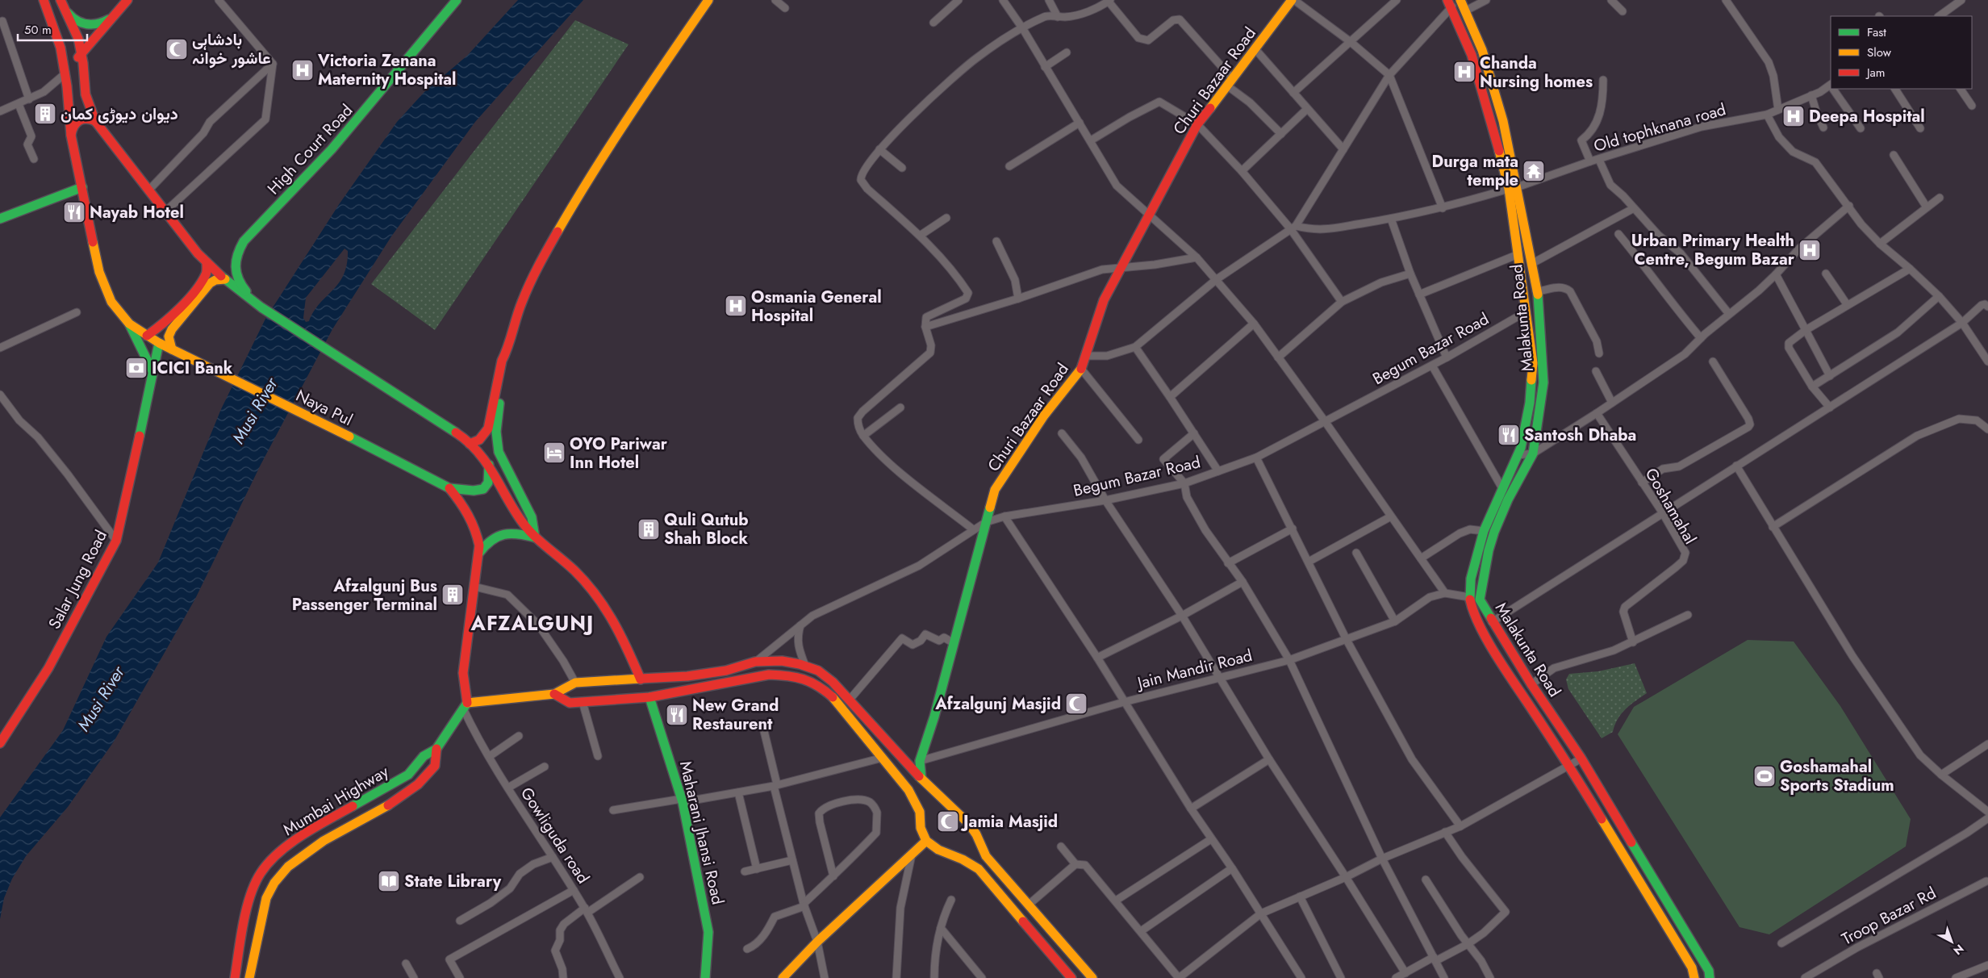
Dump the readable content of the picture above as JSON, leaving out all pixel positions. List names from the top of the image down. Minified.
{"streets":{"main road":["Churi Bazaar Road","High Court Road","Malakunta Road","Naya Pul","Salar Jung Road","Mumbai Highway","Maharani Jhansi Road"],"street":["Old tophknana road","Begum Bazar Road","Goshamahal","Jain Mandir Road","Gowliguda road","Troop Bazar Rd"]},"crossings":[["Churi Bazaar Road","Begum Bazar Road"],["Churi Bazaar Road","Jain Mandir Road"],["Old tophknana road","Malakunta Road"],["Naya Pul","Salar Jung Road"],["Mumbai Highway","Gowliguda road"]],"districts":["AFZALGUNJ"],"water":["Musi River"],"places":{"mosque":["بادشاہی عاشور خوانہ","Afzalgunj Masjid","Jamia Masjid"],"hospital":["Victoria Zenana Maternity Hospital","Chanda Nursing homes","Deepa Hospital","Urban Primary Health Centre, Begum Bazar","Osmania General Hospital"],"building":["دیوان دیوڑی کمان","Quli Qutub Shah Block","Afzalgunj Bus Passenger Terminal"],"temple":["Durga mata temple"],"restaurant":["Nayab Hotel","Santosh Dhaba","New Grand Restaurent"],"bank":["ICICI Bank"],"hotel":["OYO Pariwar Inn Hotel"],"sports":["Goshamahal Sports Stadium"],"library":["State Library"]},"legend":["Fast","Slow","Jam"],"scale_bar":"50 m","north":"bottom right"}
